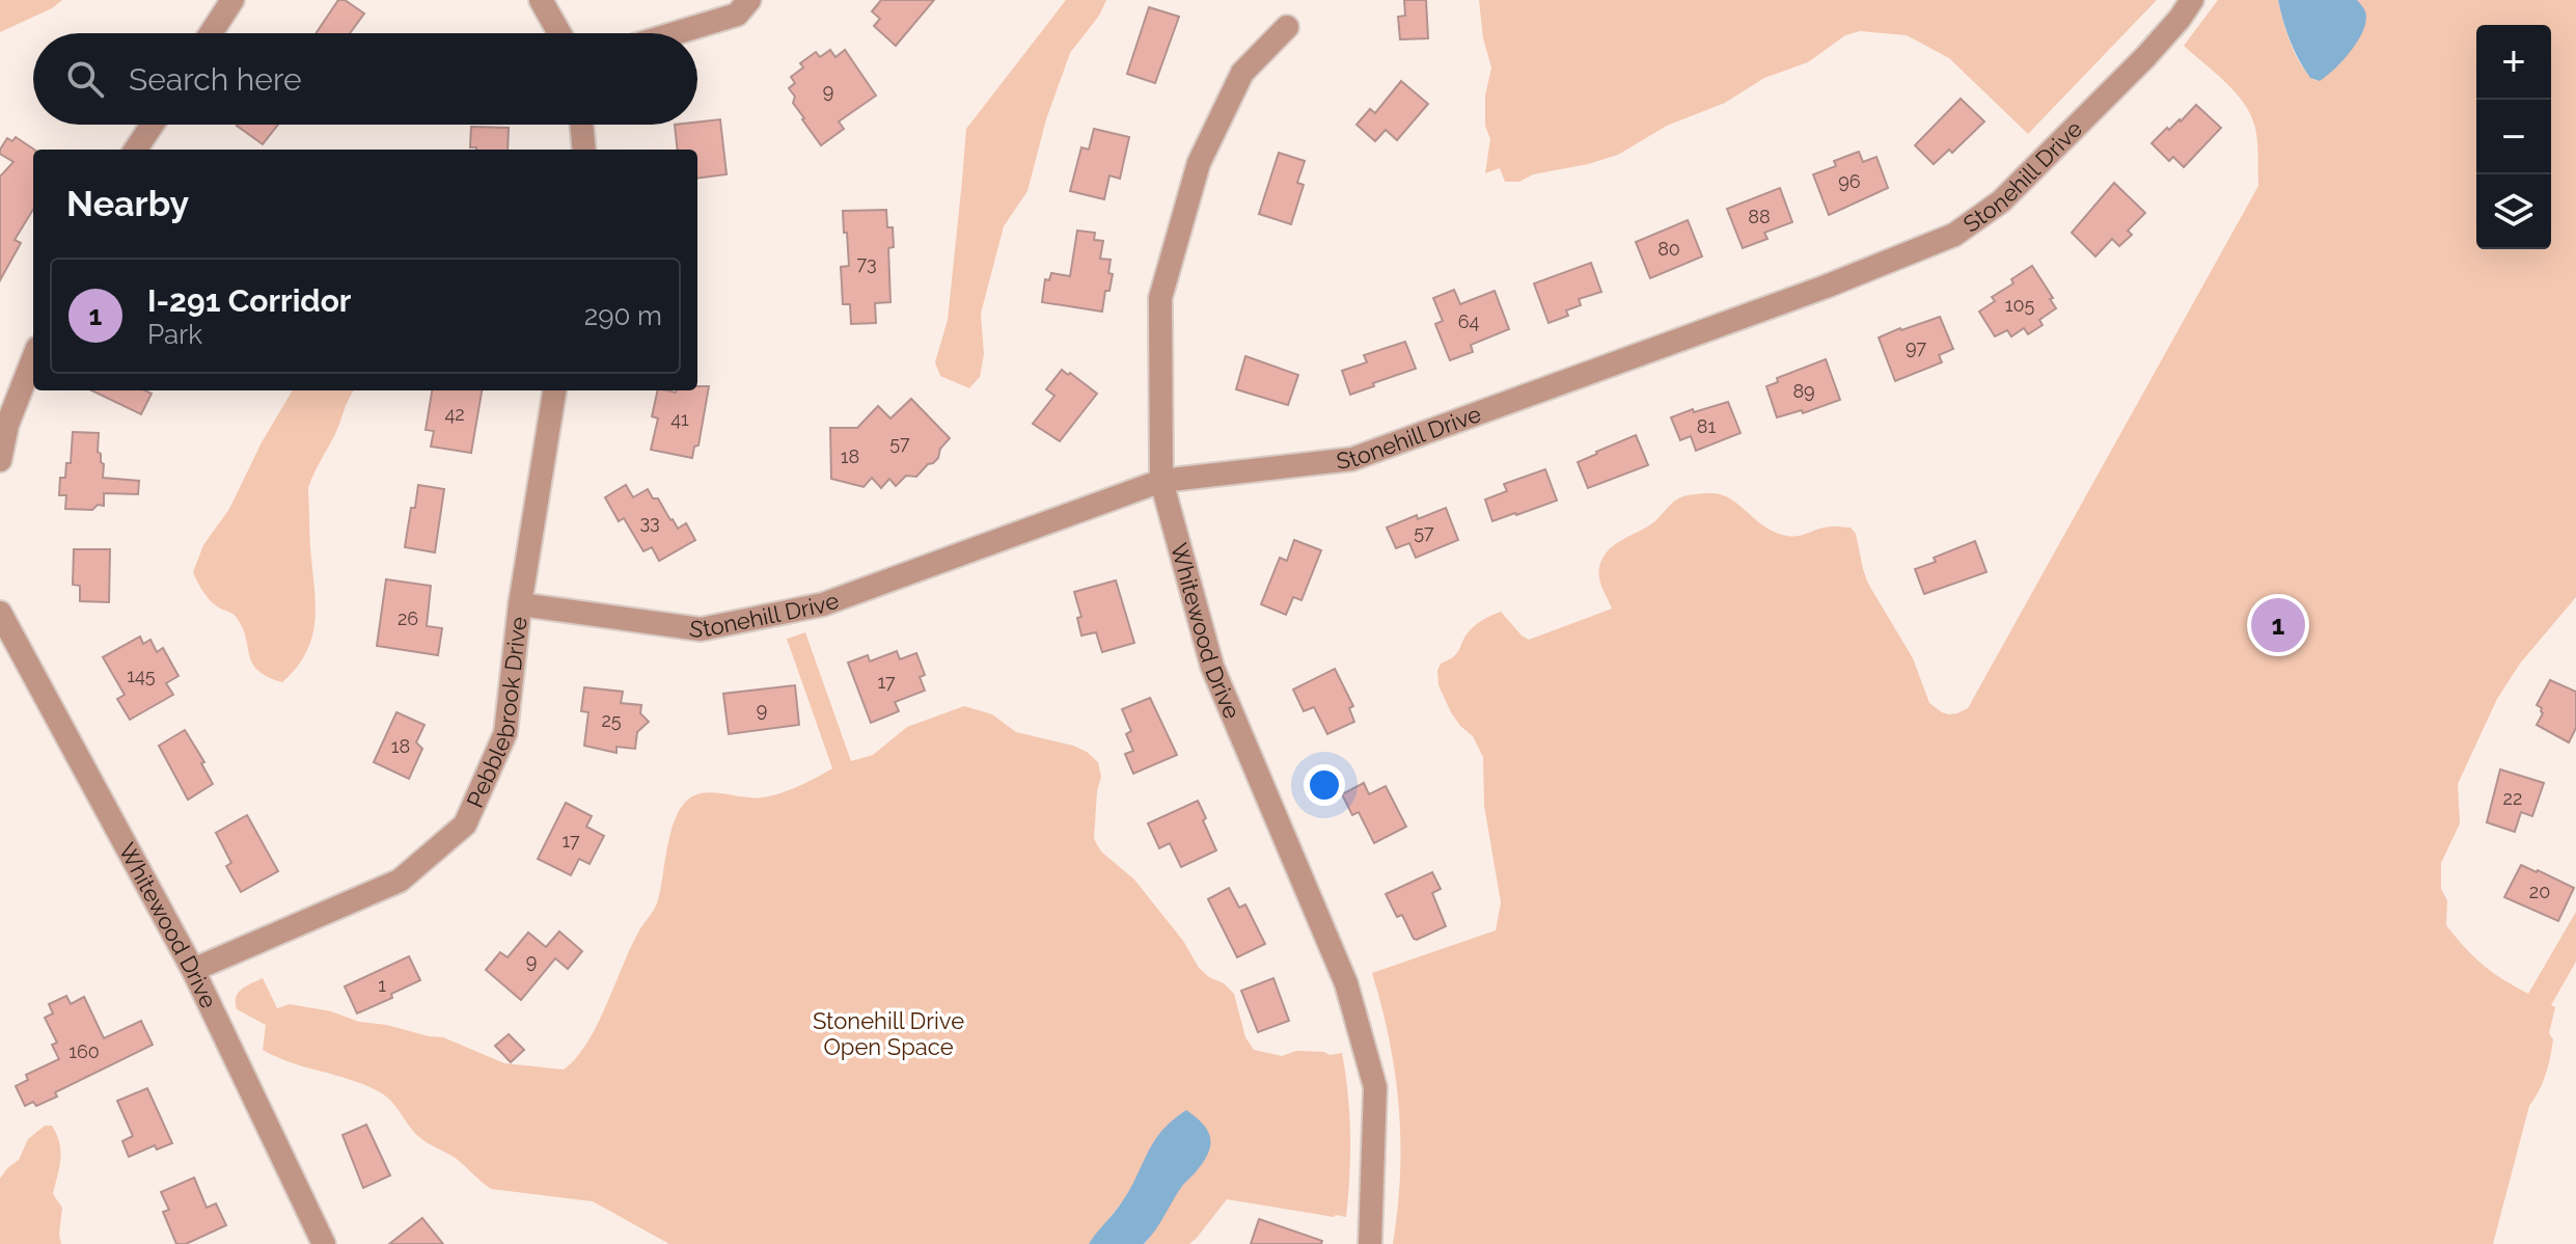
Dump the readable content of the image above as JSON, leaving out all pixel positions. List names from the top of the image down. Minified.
{"streets":{"street":["Stonehill Drive","Whitewood Drive","Pebblebrook Drive"]},"crossings":[["Stonehill Drive","Whitewood Drive"],["Stonehill Drive","Pebblebrook Drive"],["Whitewood Drive","Pebblebrook Drive"]],"parks":["Stonehill Drive Open Space"],"house_numbers":["9","96","88","80","73","105","64","97","89","42","41","81","57","18","33","57","26","145","17","9","25","18","22","17","20","9","1","160"],"page":{"map_buttons":["+","−"],"search":"Search here","heading":"Nearby","list":[{"mark":"1","name":"I-291 Corridor","note":"Park","value":"290 m"}],"pins":"1"}}
